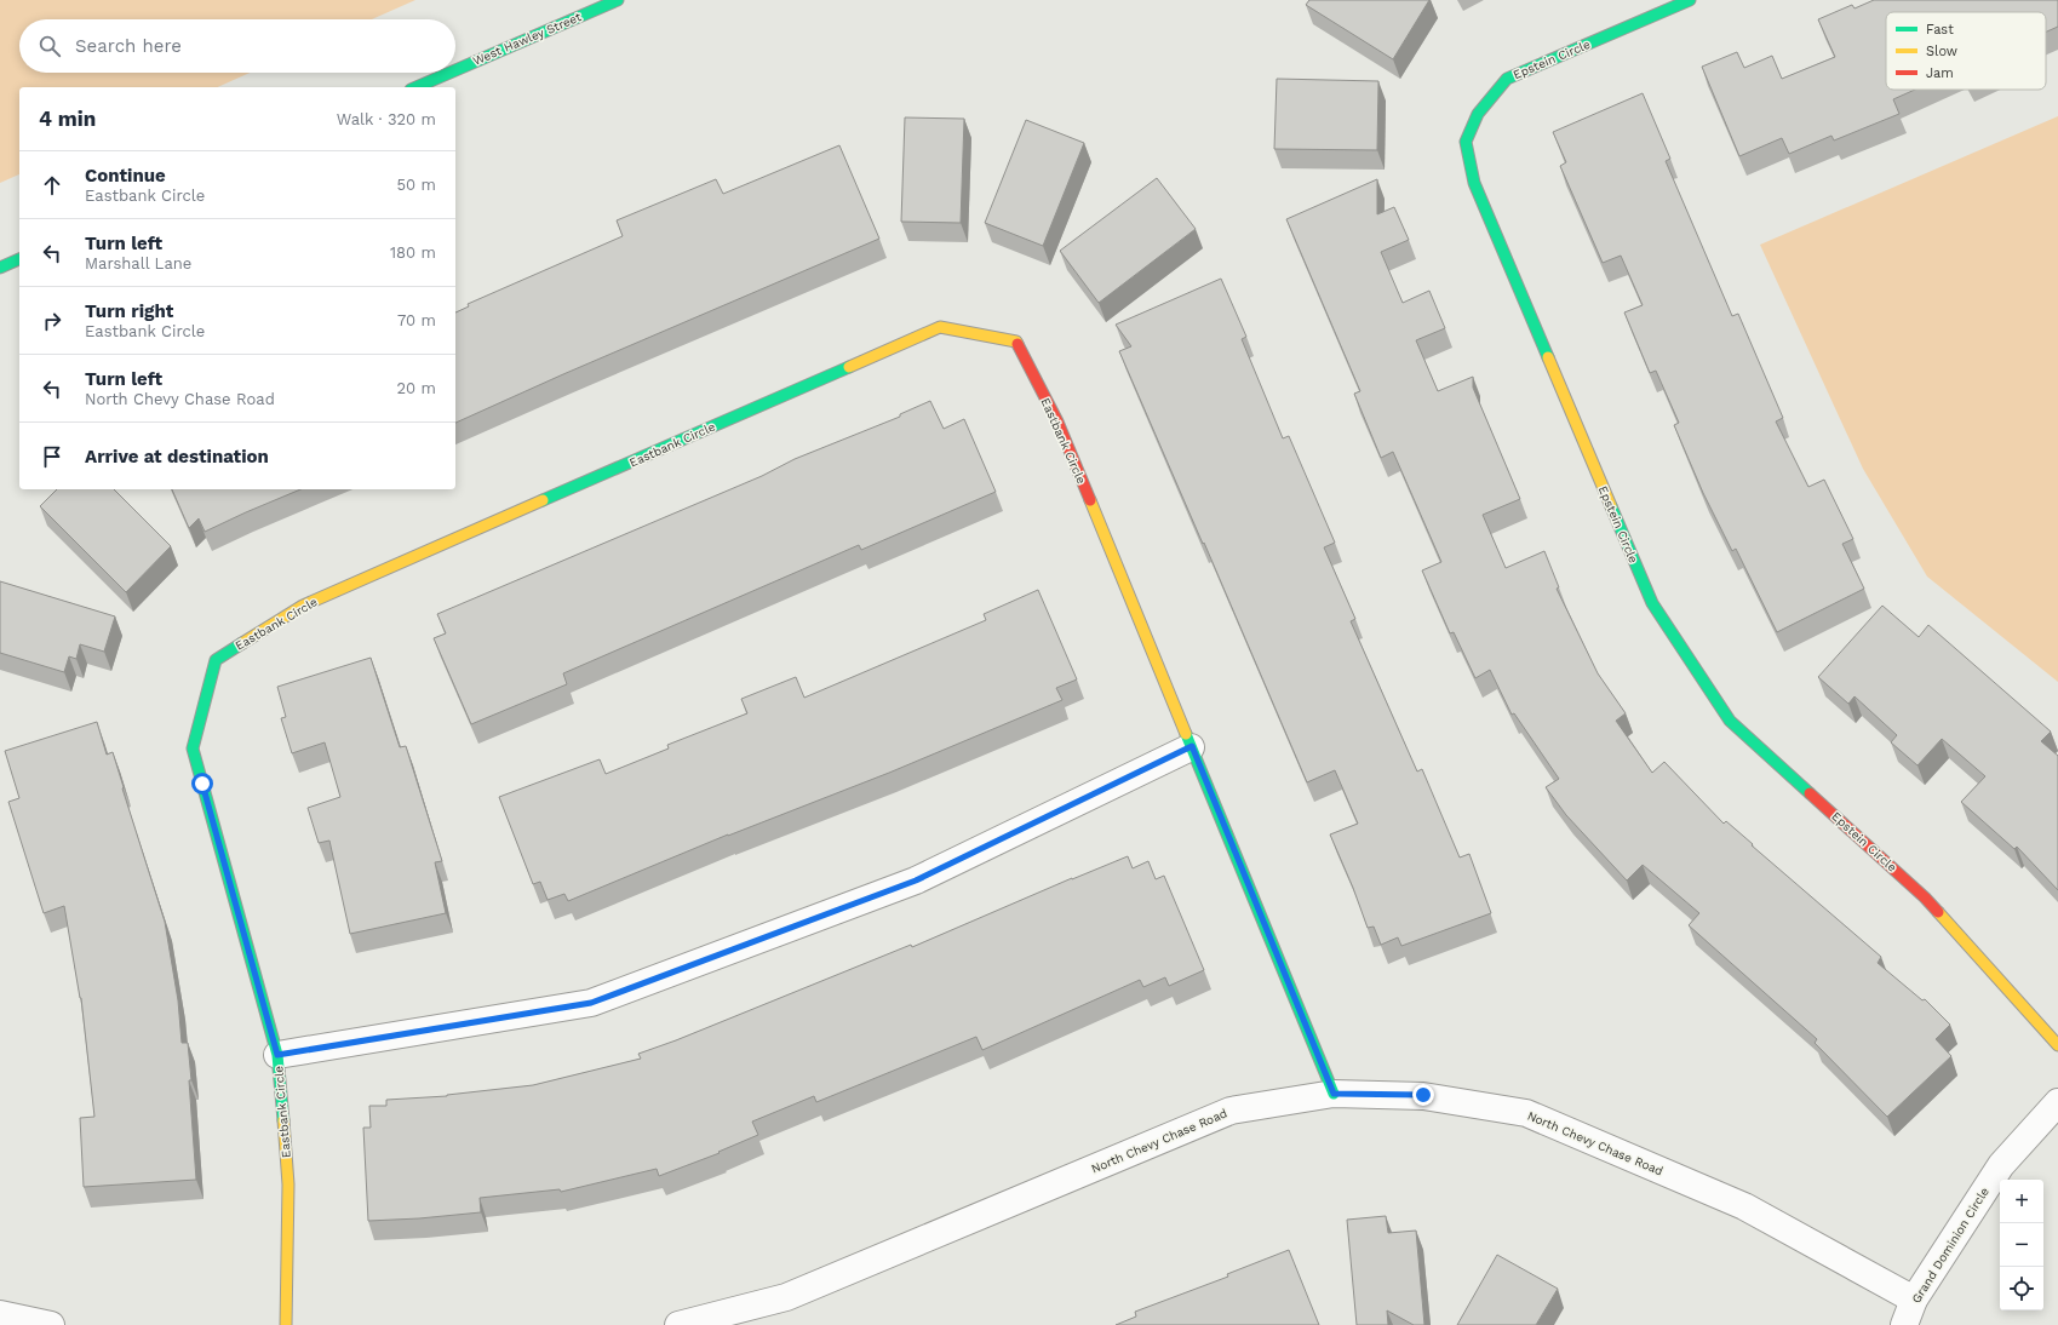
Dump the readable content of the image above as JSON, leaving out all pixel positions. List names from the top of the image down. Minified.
{"streets":{"street":["West Hawley Street","Epstein Circle","Eastbank Circle","North Chevy Chase Road","Grand Dominion Circle"]},"crossings":[["Eastbank Circle","North Chevy Chase Road"],["North Chevy Chase Road","Grand Dominion Circle"]],"legend":["Fast","Slow","Jam"],"page":{"search":"Search here","heading":["4 min","Walk · 320 m"],"list":[["Continue","Eastbank Circle","50 m"],["Turn left","Marshall Lane","180 m"],["Turn right","Eastbank Circle","70 m"],["Turn left","North Chevy Chase Road","20 m"],"Arrive at destination"],"map_buttons":["+","−"]}}
